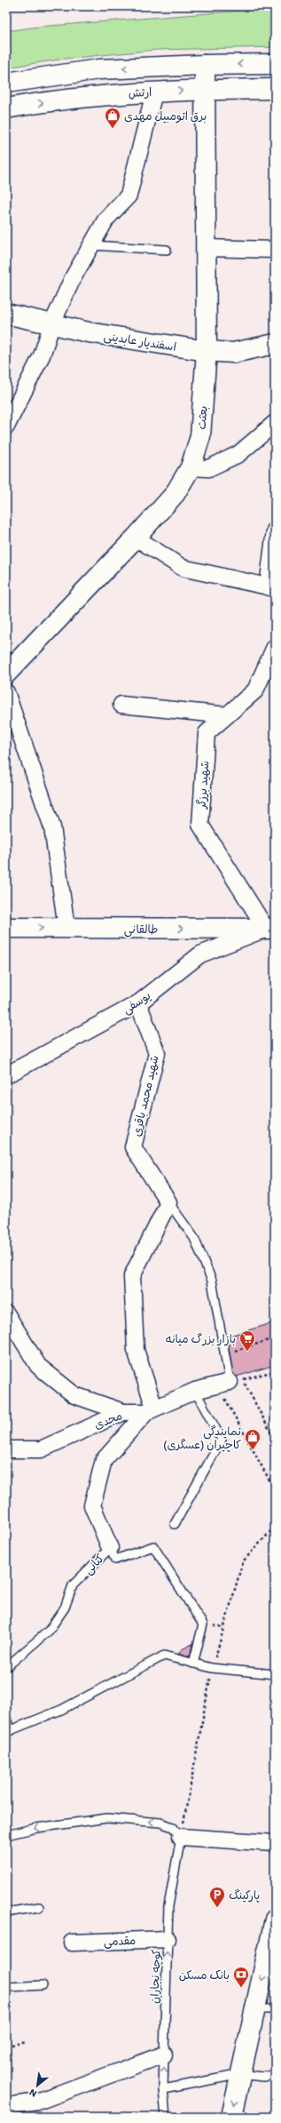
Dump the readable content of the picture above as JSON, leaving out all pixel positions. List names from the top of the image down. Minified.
{"streets":{"street":["ارتش","اسفندیار عابدینی","بعثت","شهید برزگر","طالقانی","یوسفی","شهید محمد باقری","مجدی","کتانی","مقدمی"],"lane":["کوچه نجاران"]},"crossings":[["ارتش","بعثت"],["اسفندیار عابدینی","بعثت"],["شهید برزگر","طالقانی"],["شهید برزگر","یوسفی"],["طالقانی","یوسفی"],["یوسفی","شهید محمد باقری"],["شهید محمد باقری","مجدی"],["مجدی","کتانی"],["مقدمی","کوچه نجاران"]],"one_way":["طالقانی","کوچه نجاران"],"places":{"shop":["برق اتومبیل مهدی","نمایندگی کاچیران (عسگری)"],"supermarket":["بازار بزرگ میانه"],"parking":["پارکینگ"],"bank":["بانک مسکن"]},"north":"bottom left"}
